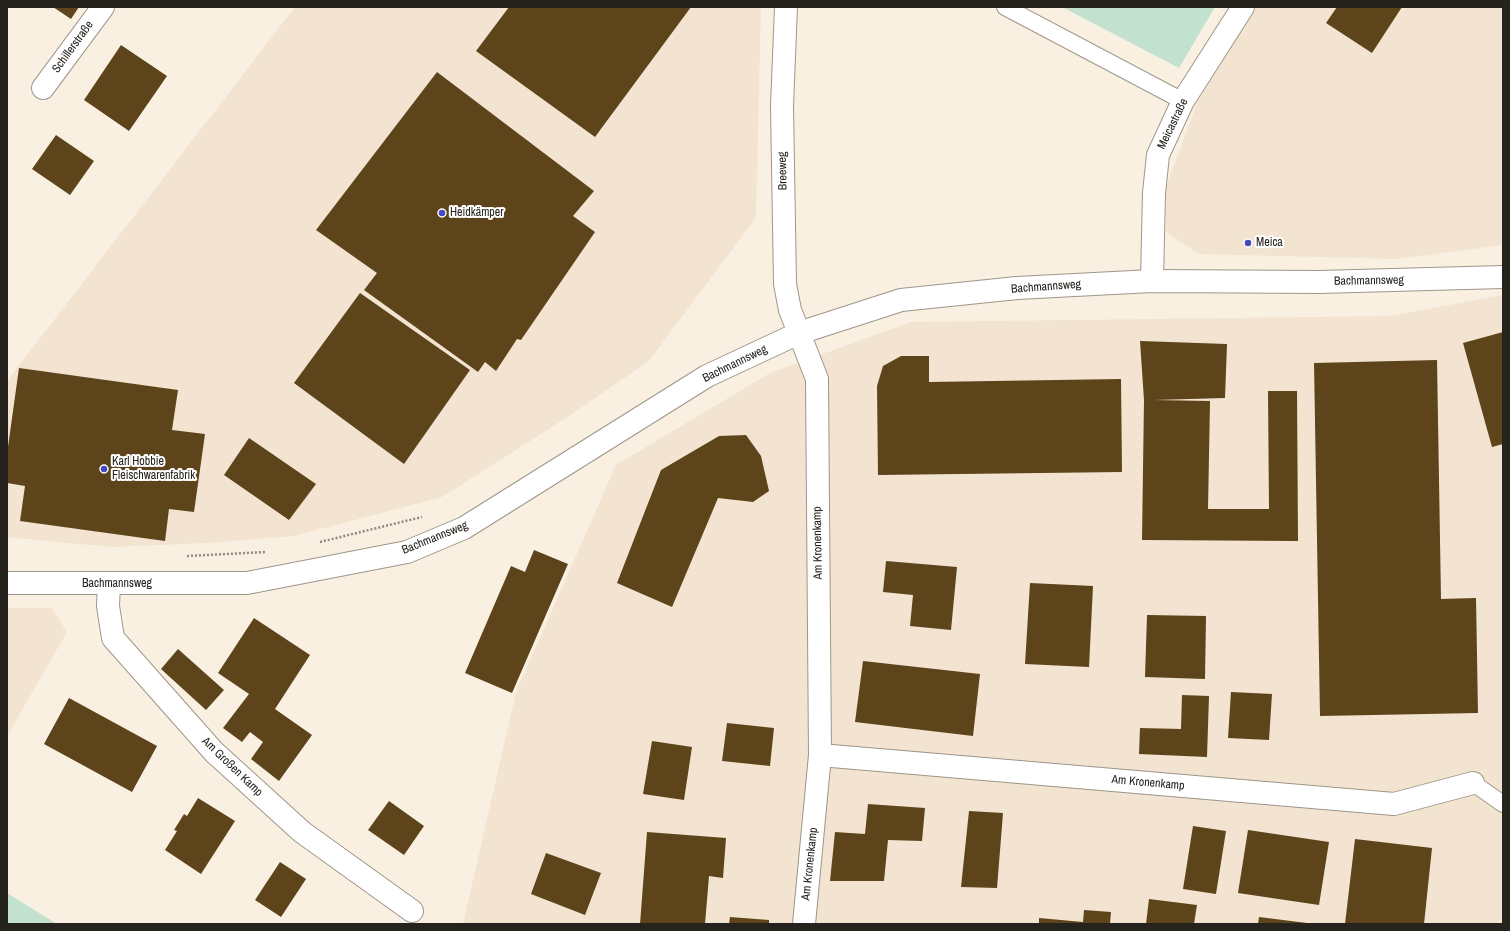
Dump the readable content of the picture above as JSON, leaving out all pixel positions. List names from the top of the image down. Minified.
{"streets":{"street":["Schillerstraße","Meicastraße","Breeweg","Bachmannsweg","Am Kronenkamp","Am Großen Kamp"]},"crossings":[["Meicastraße","Bachmannsweg"],["Breeweg","Bachmannsweg"],["Breeweg","Am Kronenkamp"],["Bachmannsweg","Am Kronenkamp"],["Bachmannsweg","Am Großen Kamp"]],"places":["Heidkämper","Meica","Karl Hobbie Fleischwarenfabrik"]}
